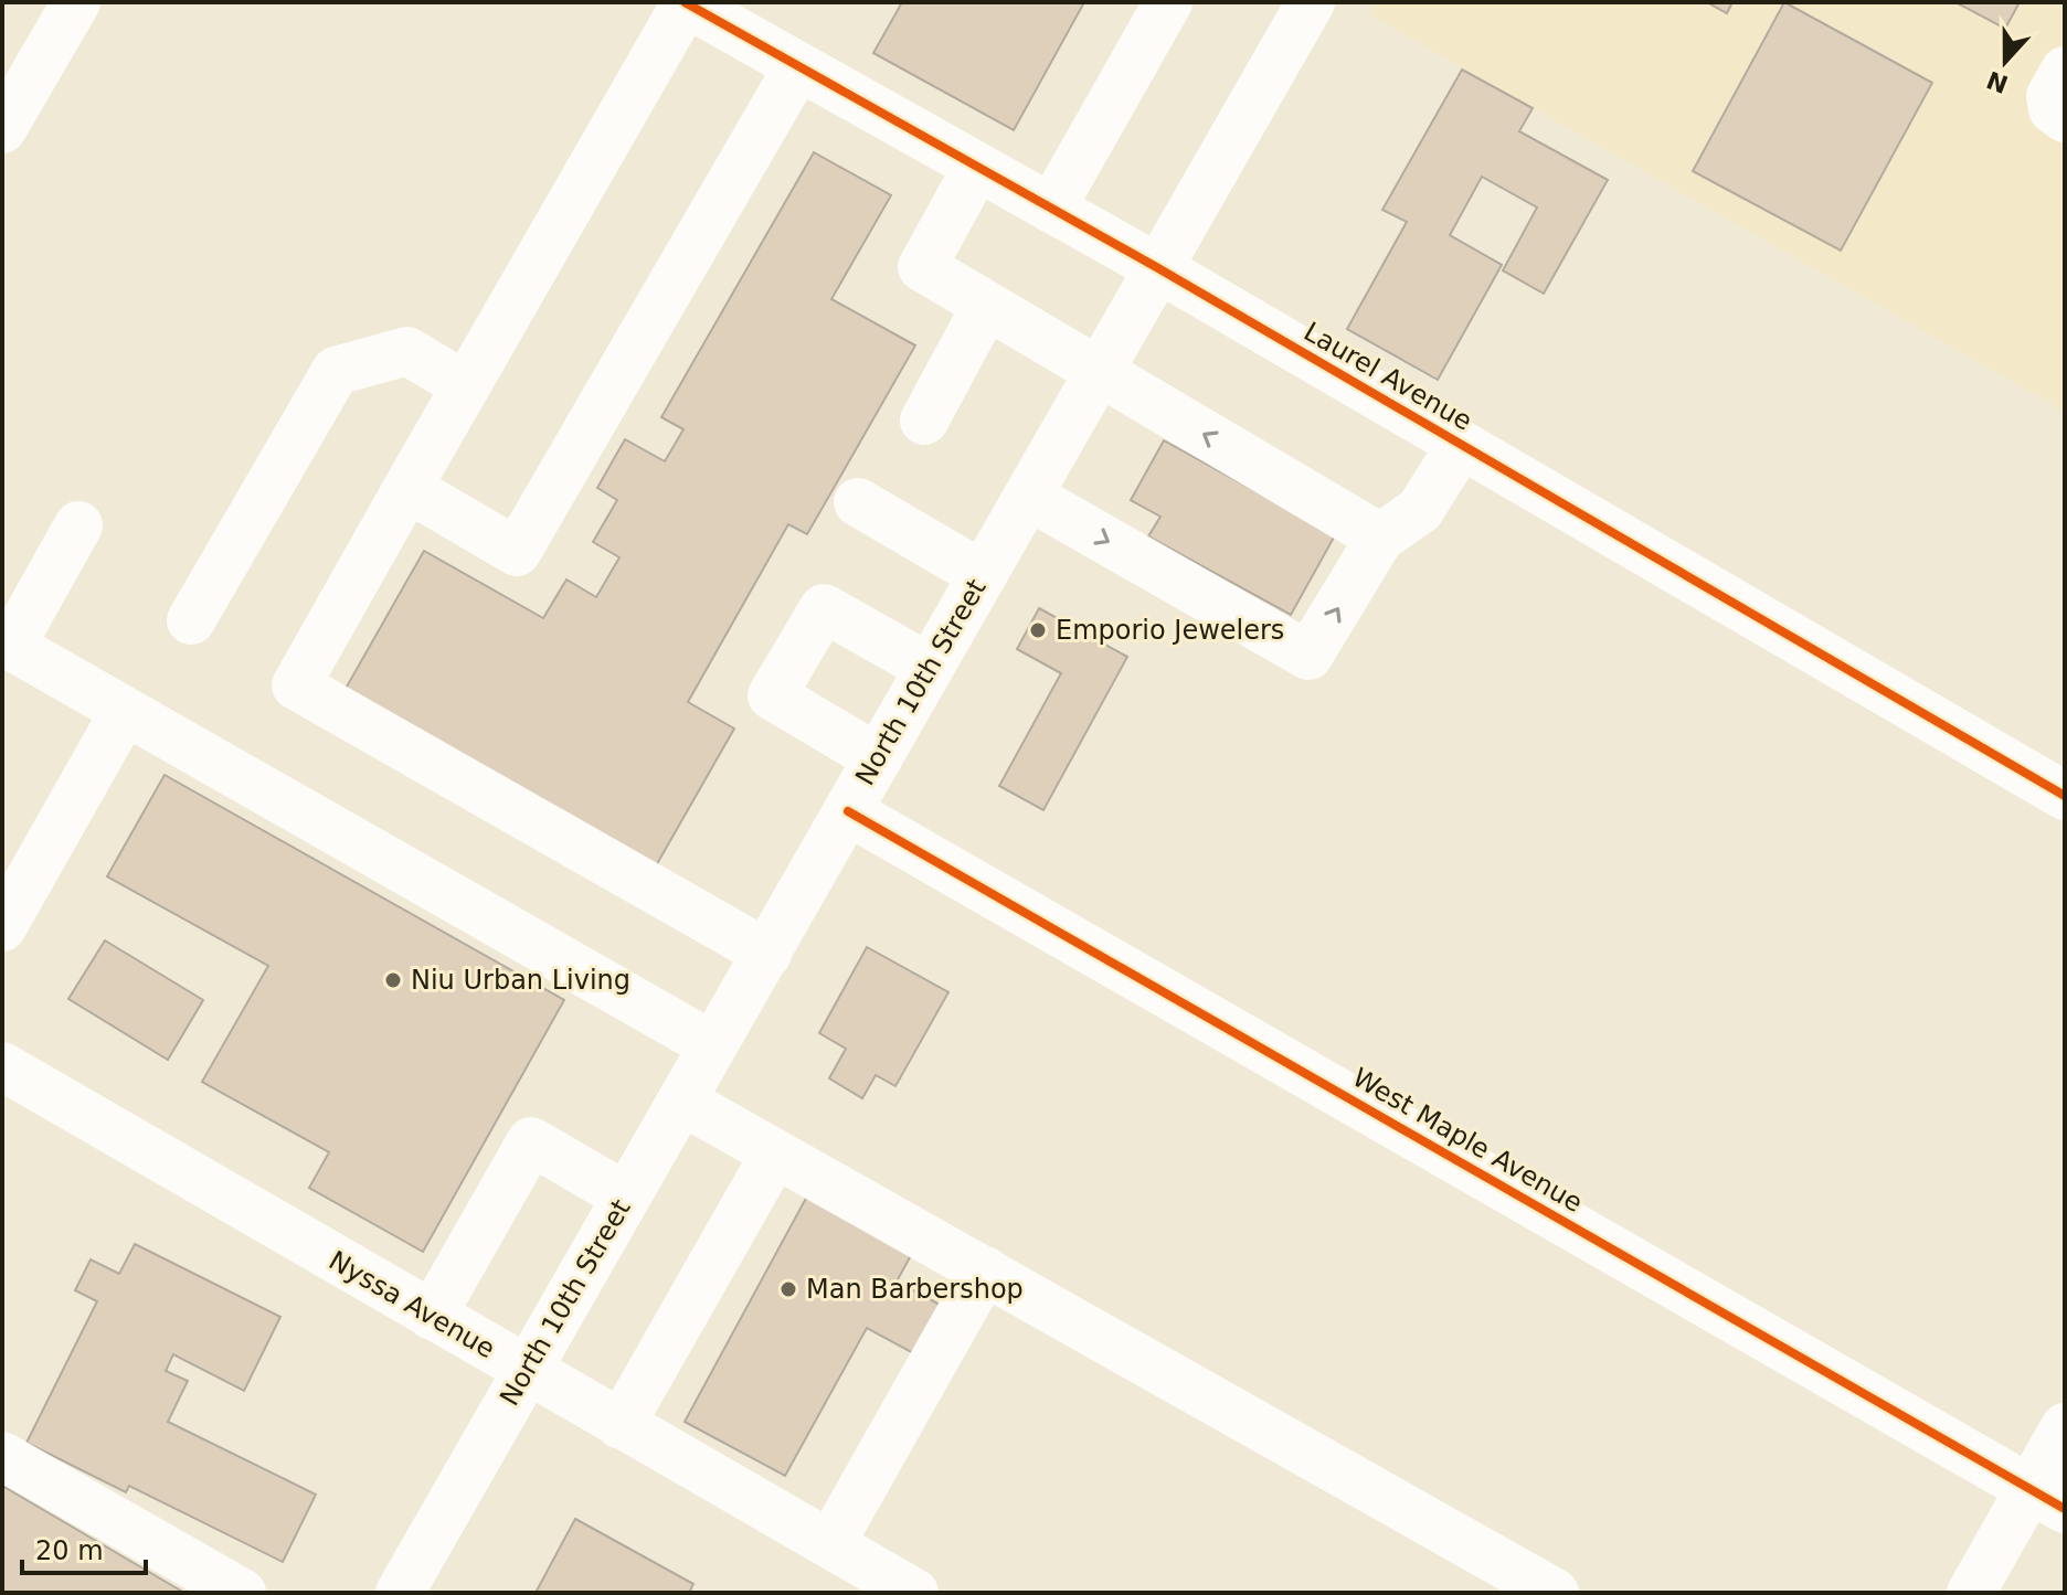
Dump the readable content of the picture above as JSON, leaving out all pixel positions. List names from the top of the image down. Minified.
{"streets":{"street":["Laurel Avenue","North 10th Street","West Maple Avenue","Nyssa Avenue"]},"crossings":[["Laurel Avenue","North 10th Street"],["North 10th Street","West Maple Avenue"],["North 10th Street","Nyssa Avenue"]],"places":["Emporio Jewelers","Niu Urban Living","Man Barbershop"],"scale_bar":"20 m","north":"bottom"}
